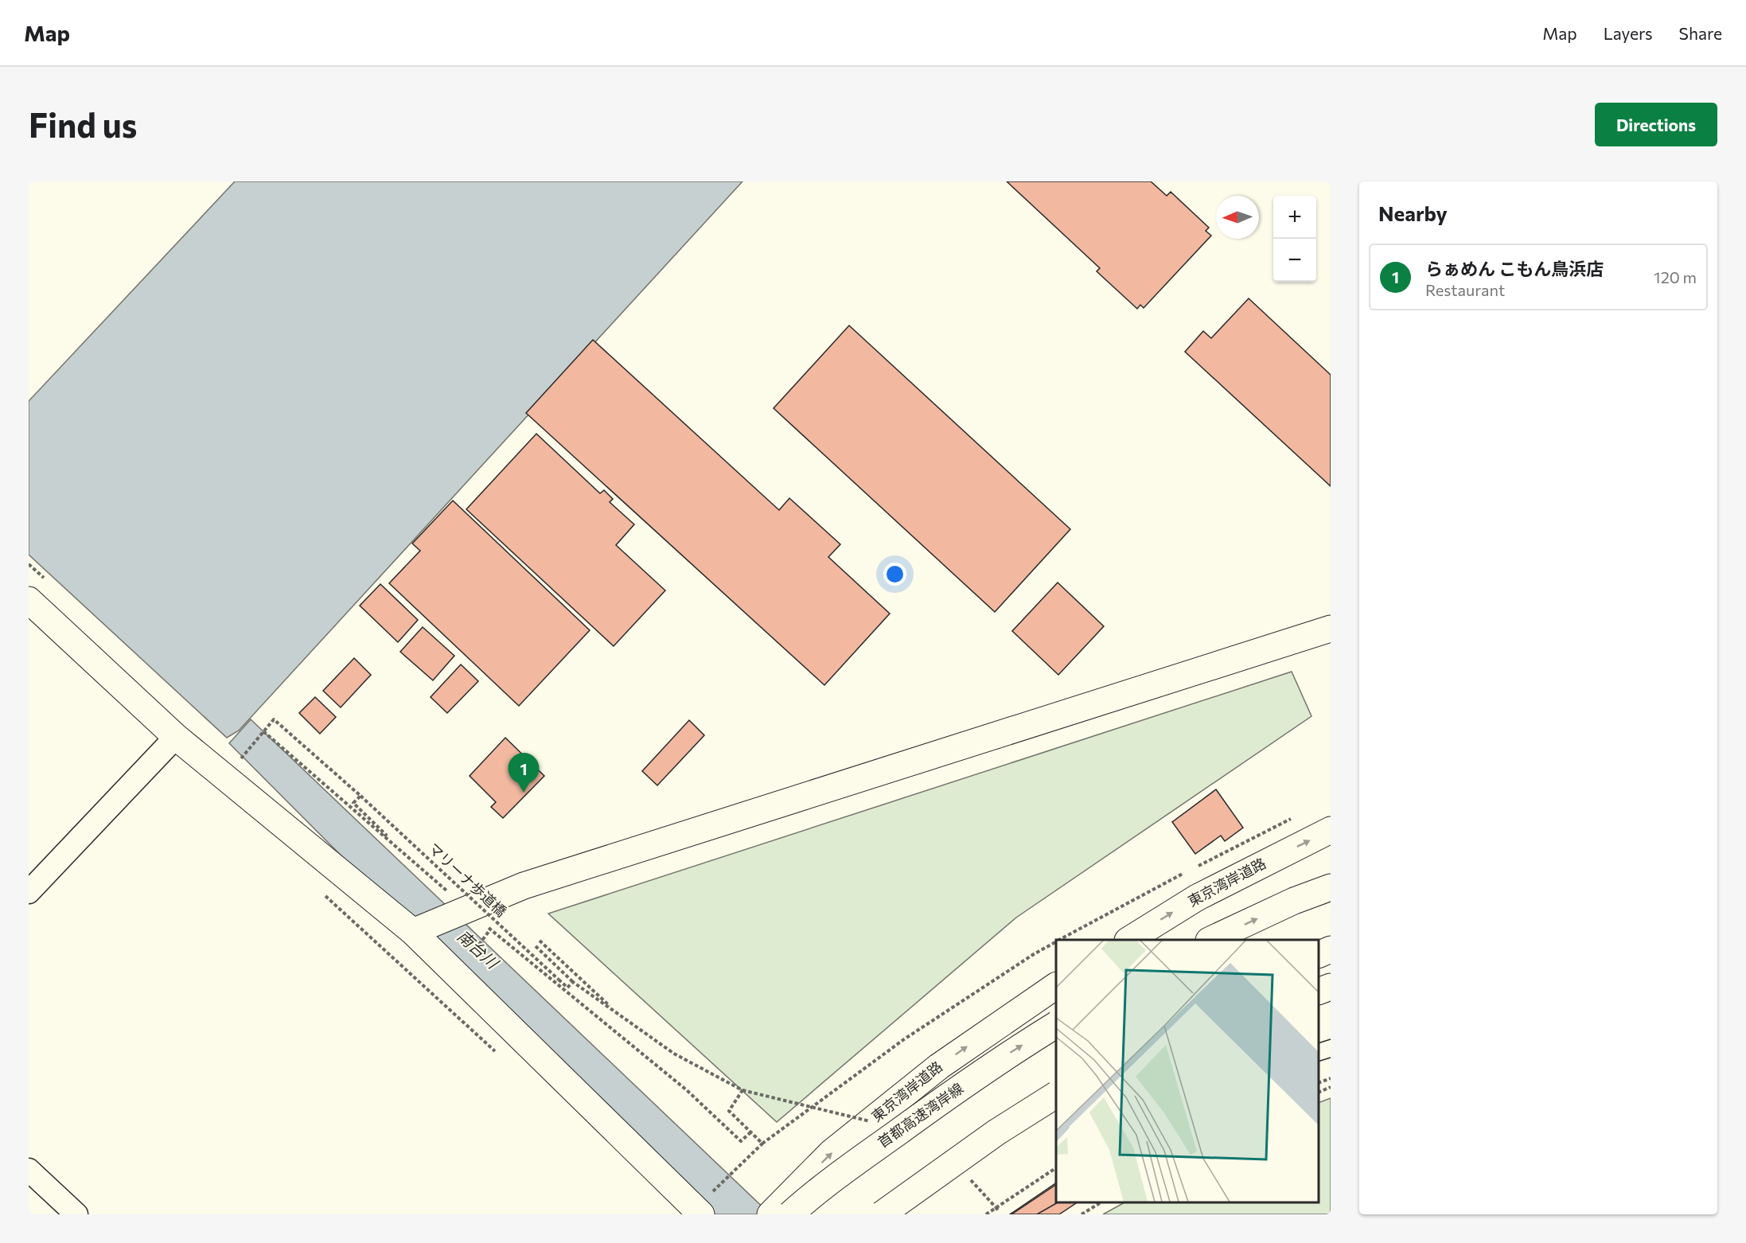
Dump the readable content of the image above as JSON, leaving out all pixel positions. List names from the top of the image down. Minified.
{"streets":{"main road":["東京湾岸道路","首都高速湾岸線"],"path":["マリーナ歩道橋"]},"water":["南台川"],"north":"left","page":{"header":"Map","nav":["Map","Layers","Share"],"buttons":"Directions","title":"Find us","heading":"Nearby","map_buttons":["+","−"],"list":[{"mark":"1","name":"らぁめん こもん鳥浜店","note":"Restaurant","value":"120 m"}],"pins":"1"}}
